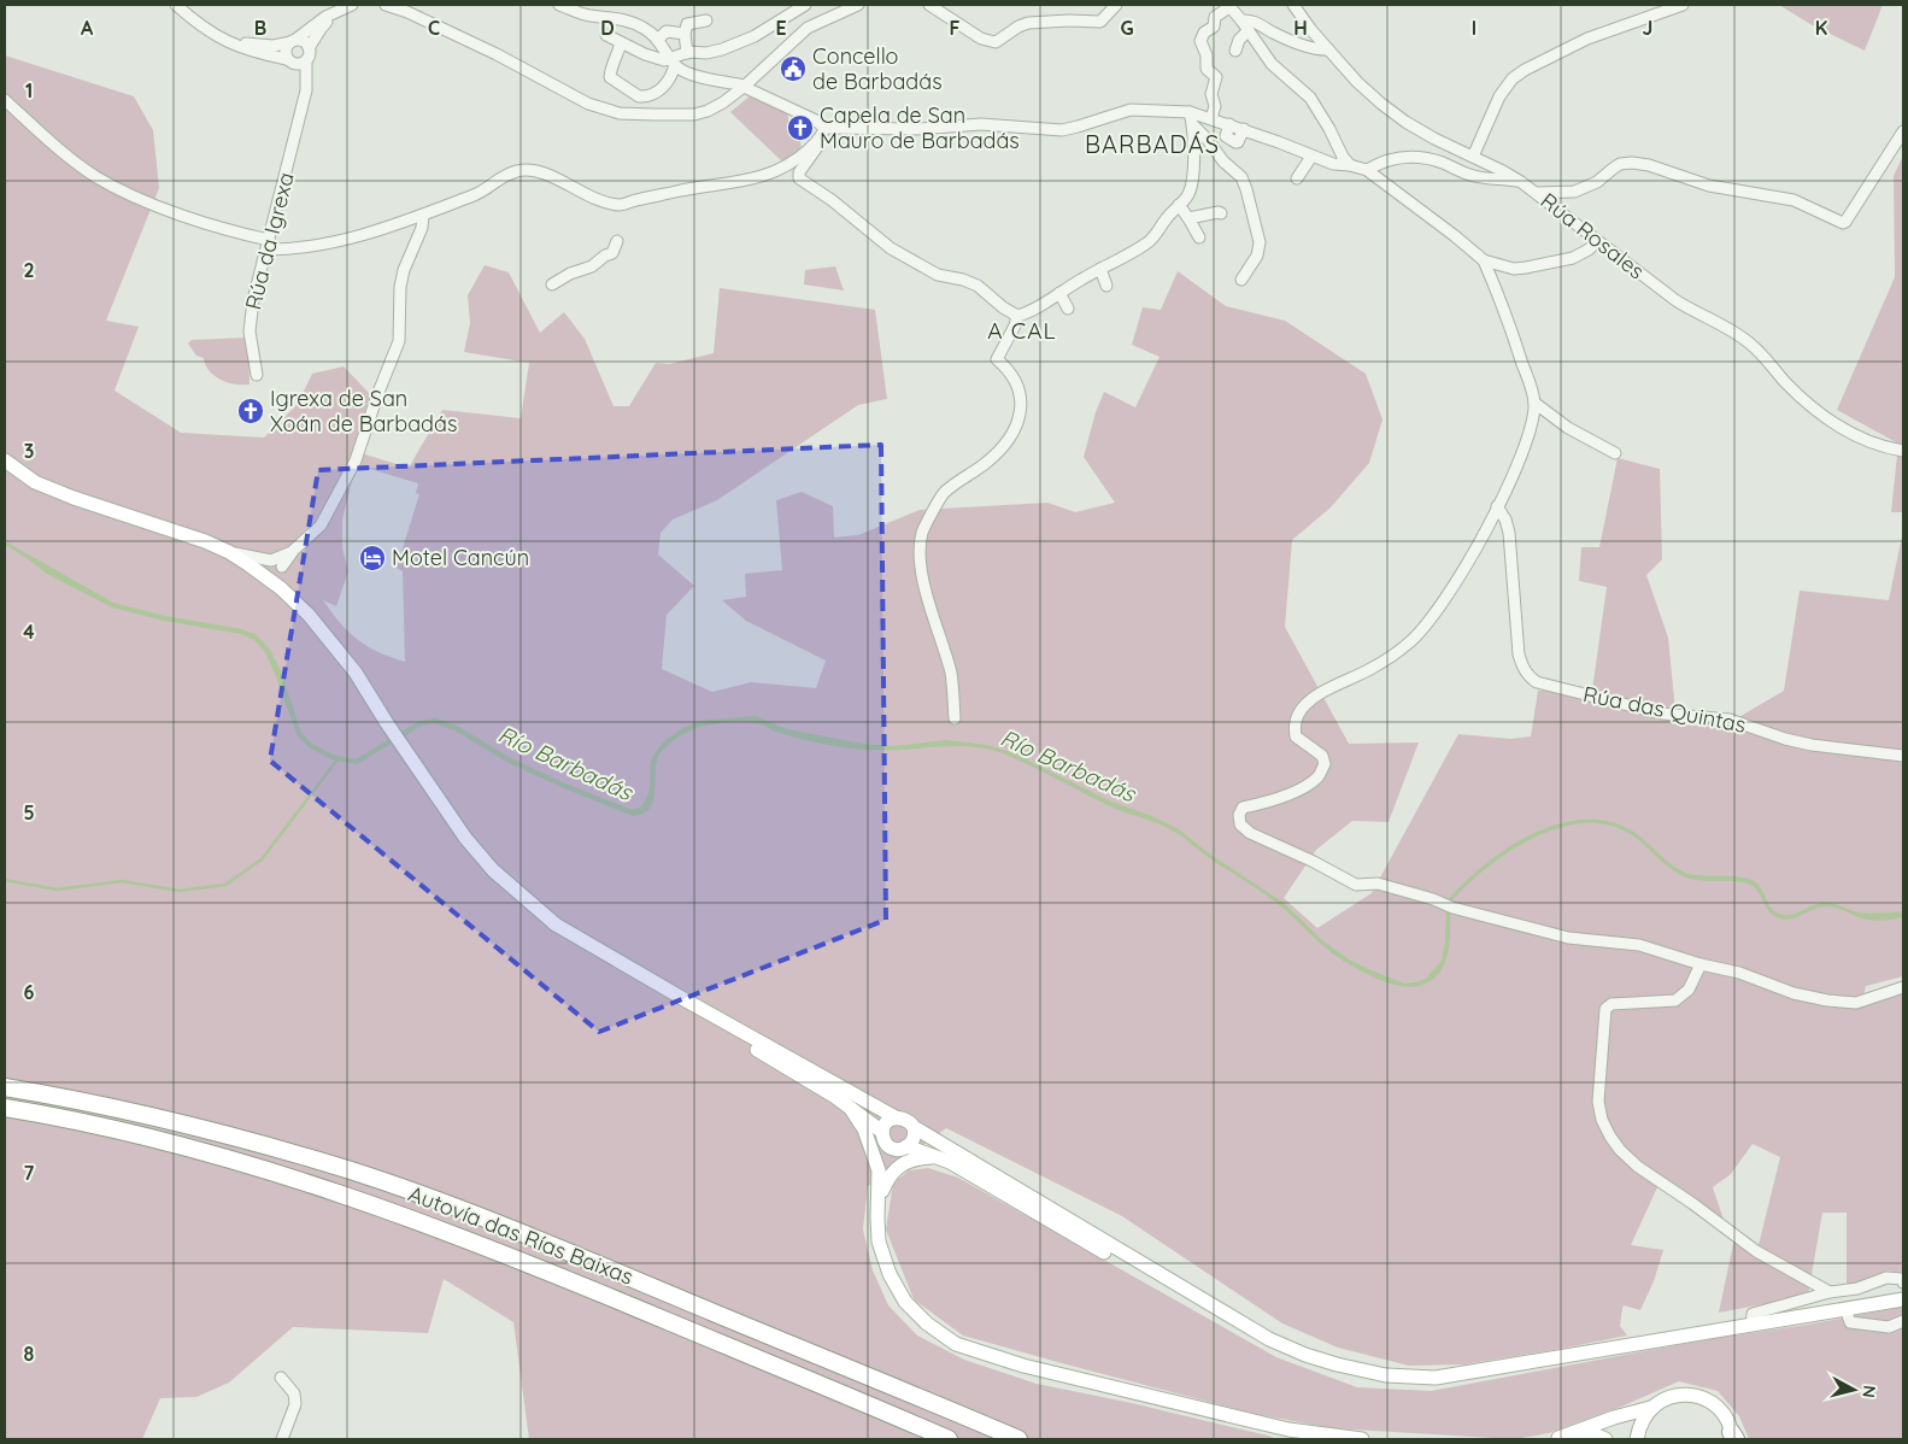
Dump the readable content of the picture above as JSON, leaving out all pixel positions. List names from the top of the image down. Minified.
{"streets":{"highway":["Autovía das Rías Baixas"],"street":["Rúa Rosales","Rúa da Igrexa","Rúa das Quintas"]},"districts":["BARBADÁS","A CAL"],"water":["Río Barbadás"],"places":{"public building":["Concello de Barbadás"],"church":["Capela de San Mauro de Barbadás","Igrexa de San Xoán de Barbadás"],"hotel":["Motel Cancún"]},"north":"right","grid":{"columns":["A","B","C","D","E","F","G","H","I","J","K"],"rows":["1","2","3","4","5","6","7","8"]}}
